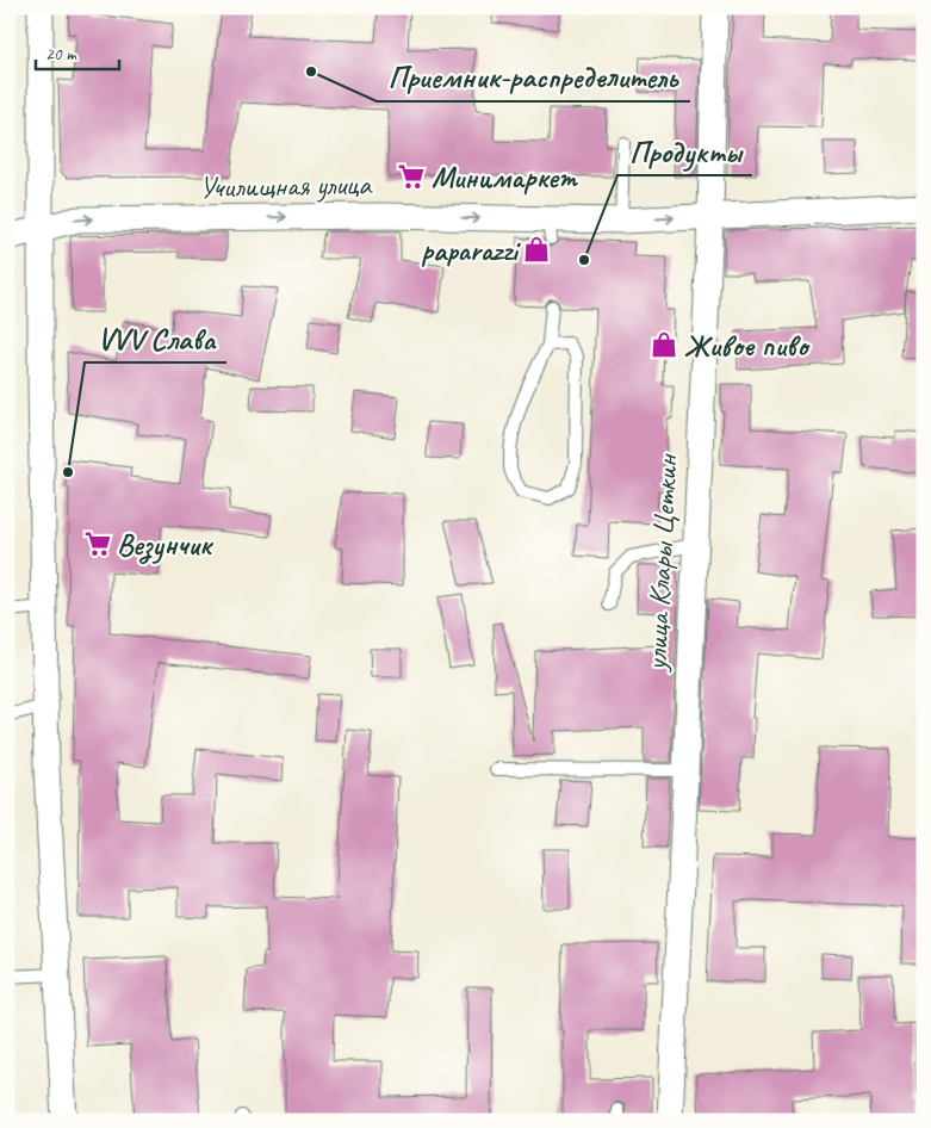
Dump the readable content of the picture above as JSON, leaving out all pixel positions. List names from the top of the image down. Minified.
{"streets":{"street":["Училищная улица","улица Клары Цеткин"]},"crossings":[["Училищная улица","улица Клары Цеткин"]],"one_way":["Училищная улица"],"places":{"other":["Приемник-распределитель","Продукты","VVV Слава"],"supermarket":["Минимаркет","Везунчик"],"shop":["paparazzi","Живое пиво"]},"scale_bar":"20 m"}
